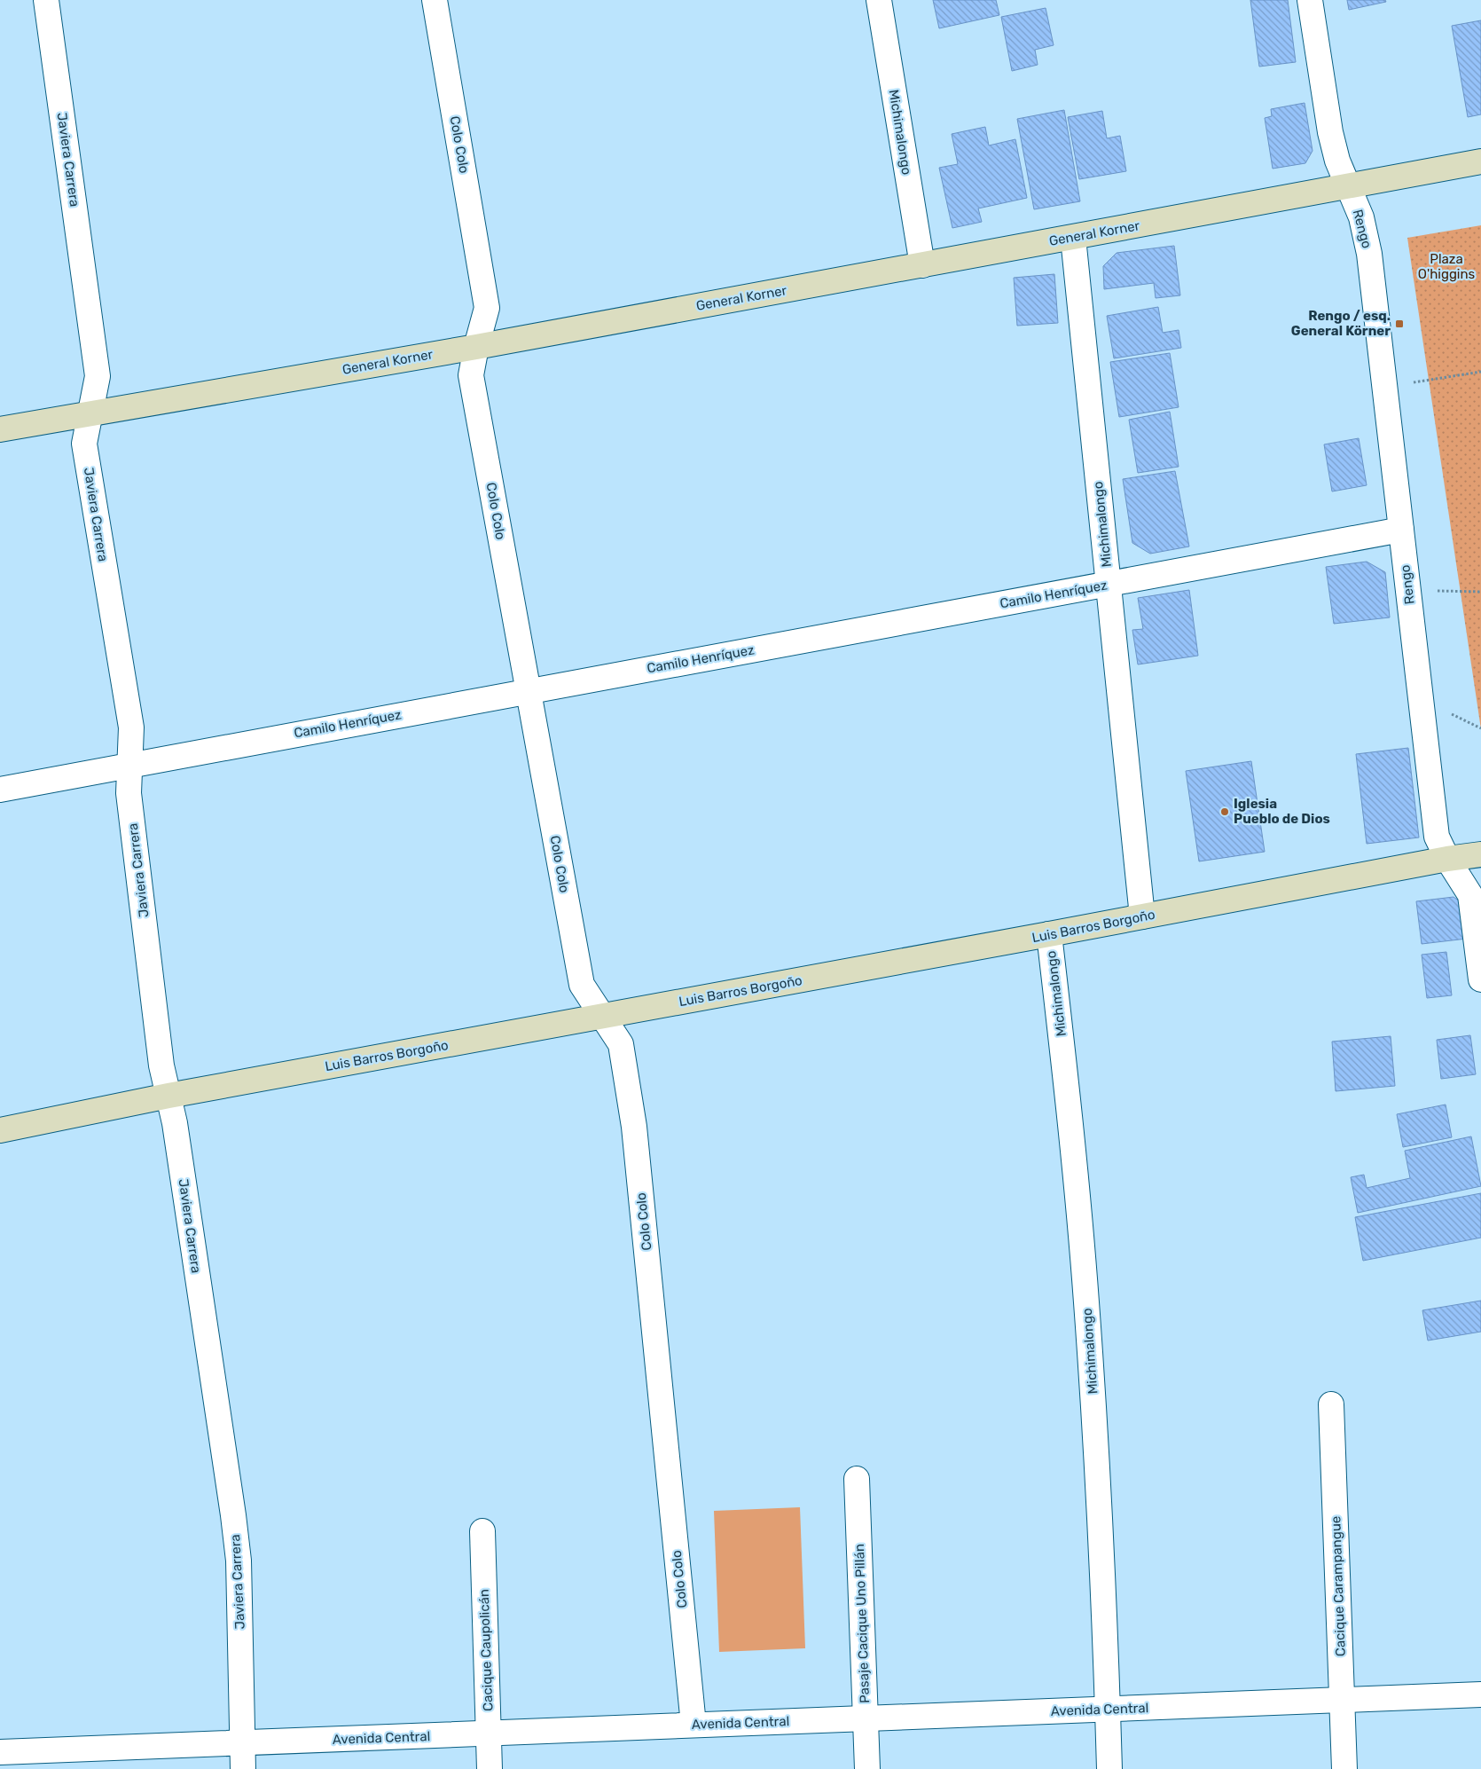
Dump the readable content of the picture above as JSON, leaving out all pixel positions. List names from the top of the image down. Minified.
{"streets":{"street":["Michimalongo","Colo Colo","Javiera Carrera","Rengo","General Korner","Camilo Henríquez","Luis Barros Borgoño","Cacique Carampangue","Pasaje Cacique Uno Pillán","Cacique Caupolicán","Avenida Central"]},"crossings":[["Michimalongo","General Korner"],["Michimalongo","Camilo Henríquez"],["Michimalongo","Luis Barros Borgoño"],["Michimalongo","Avenida Central"],["Colo Colo","General Korner"],["Colo Colo","Camilo Henríquez"],["Colo Colo","Luis Barros Borgoño"],["Colo Colo","Avenida Central"],["Javiera Carrera","General Korner"],["Javiera Carrera","Camilo Henríquez"],["Javiera Carrera","Luis Barros Borgoño"],["Javiera Carrera","Avenida Central"],["Rengo","General Korner"],["Rengo","Camilo Henríquez"],["Rengo","Luis Barros Borgoño"],["Cacique Carampangue","Avenida Central"],["Pasaje Cacique Uno Pillán","Avenida Central"],["Cacique Caupolicán","Avenida Central"]],"parks":["Plaza O'higgins"],"places":{"transit":["Rengo / esq. General Körner"],"other":["Iglesia Pueblo de Dios"]}}
